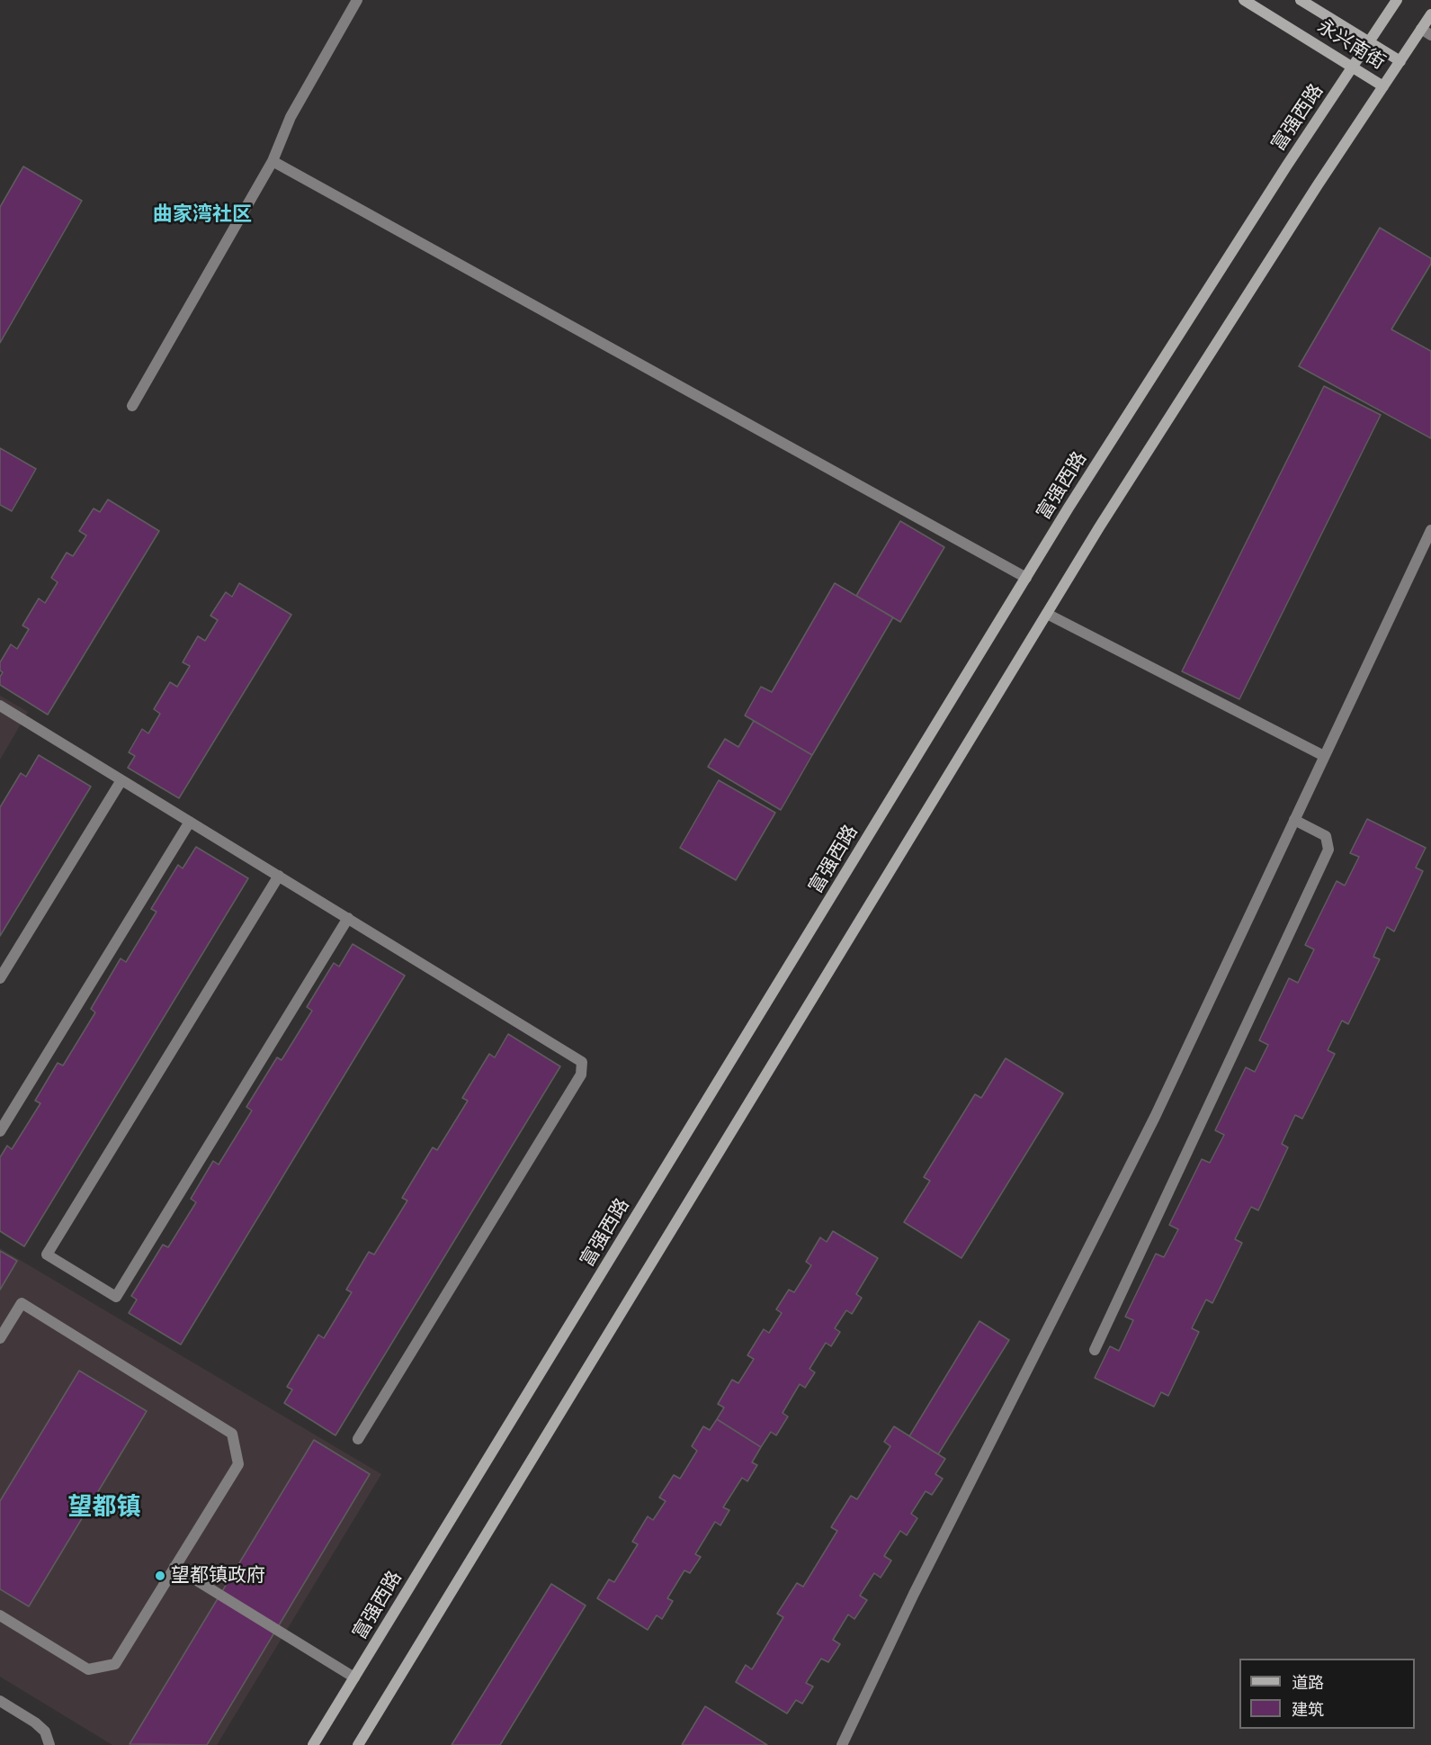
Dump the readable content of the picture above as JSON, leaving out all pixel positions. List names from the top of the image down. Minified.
{"streets":{"main road":["永兴南街","富强西路"]},"crossings":[["永兴南街","富强西路"]],"districts":["曲家湾社区","望都镇"],"places":["望都镇政府"],"legend":["道路","建筑"]}
